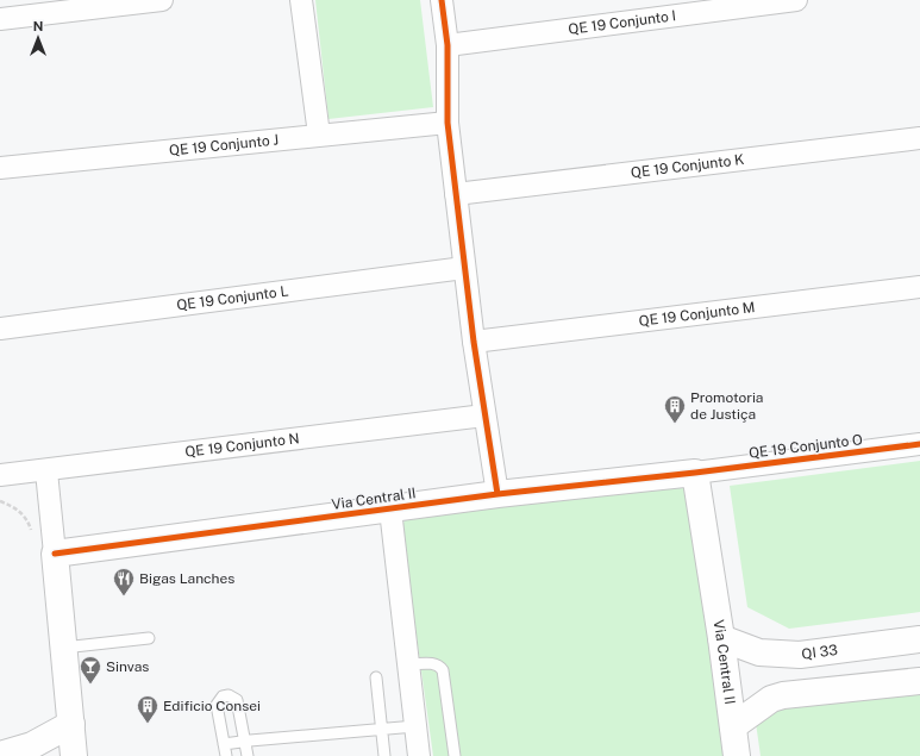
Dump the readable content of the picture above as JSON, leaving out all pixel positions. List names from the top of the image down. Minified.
{"streets":{"street":["QE 19 Conjunto I","QE 19 Conjunto J","QE 19 Conjunto K","QE 19 Conjunto L","QE 19 Conjunto M","QE 19 Conjunto N","QE 19 Conjunto O","Via Central II","QI 33"]},"crossings":[["QE 19 Conjunto O","Via Central II"],["Via Central II","QI 33"]],"places":{"building":["Promotoria de Justiça","Edificio Consei"],"restaurant":["Bigas Lanches"],"bar":["Sinvas"]},"north":"top"}
